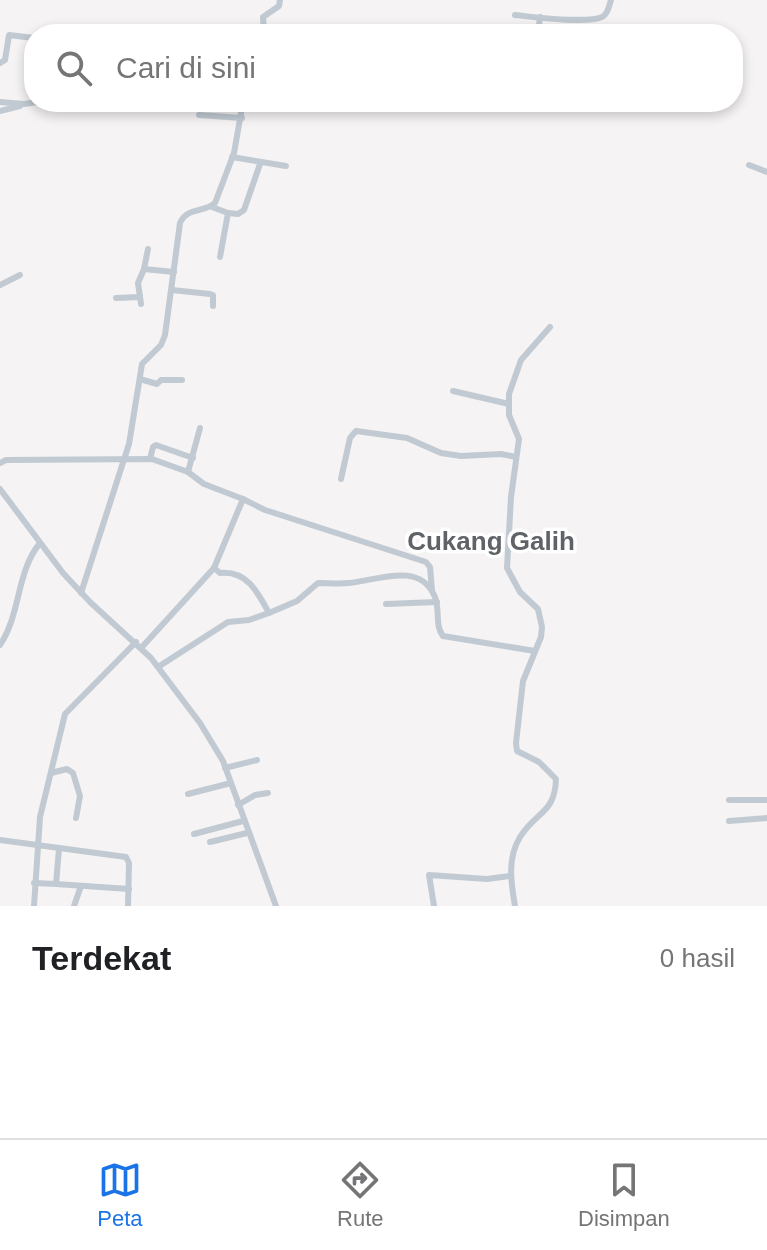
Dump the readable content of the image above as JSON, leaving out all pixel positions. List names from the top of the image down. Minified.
{"districts":["Cukang Galih"],"page":{"search":"Cari di sini","heading":["Terdekat","0 hasil"],"nav":["Peta","Rute","Disimpan"]}}
